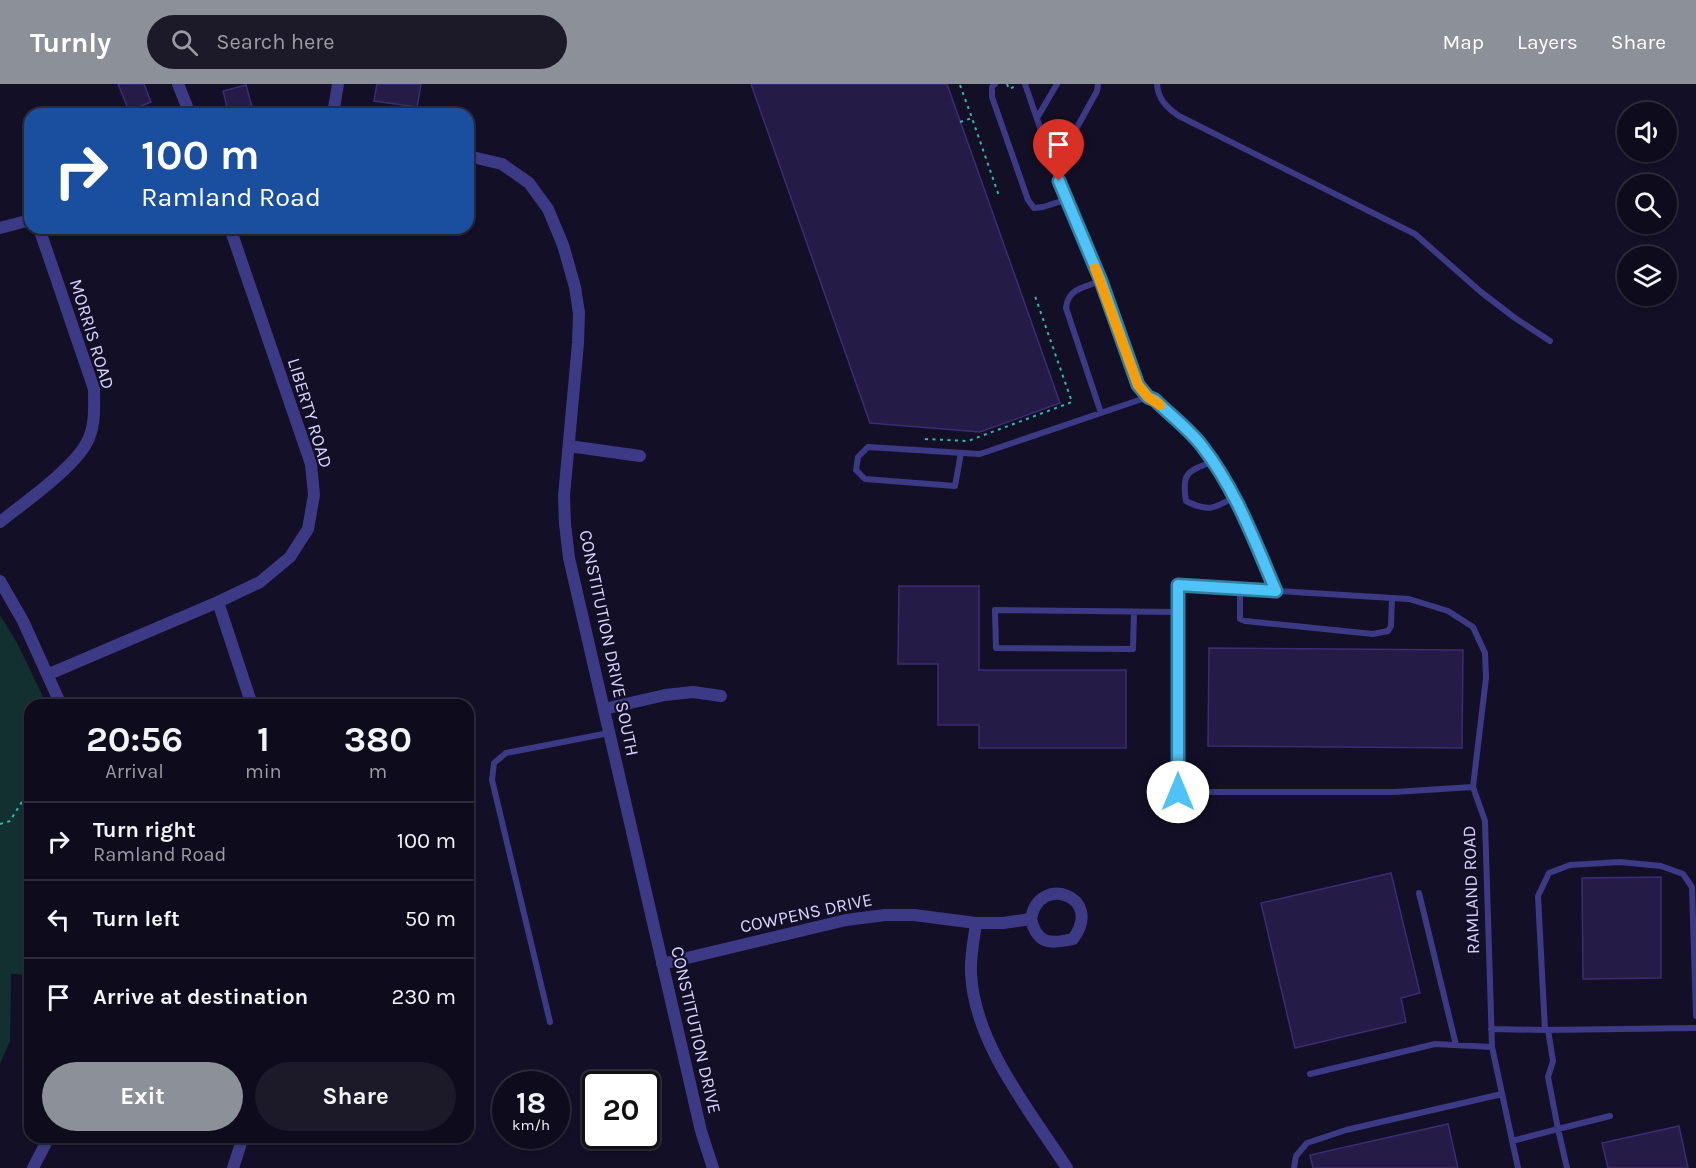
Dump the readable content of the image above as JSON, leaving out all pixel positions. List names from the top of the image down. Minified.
{"streets":{"street":["MORRIS ROAD","LIBERTY ROAD","CONSTITUTION DRIVE SOUTH","COWPENS DRIVE","CONSTITUTION DRIVE"],"lane":["RAMLAND ROAD"]},"crossings":[["CONSTITUTION DRIVE SOUTH","CONSTITUTION DRIVE"],["COWPENS DRIVE","CONSTITUTION DRIVE"]],"page":{"header":"Turnly","search":"Search here","nav":["Map","Layers","Share"],"turn":["100 m","Ramland Road"],"eta":["20:56","Arrival","1","min","380","m"],"list":[{"name":"Turn right","note":"Ramland Road","value":"100 m"},{"name":"Turn left","value":"50 m"},{"name":"Arrive at destination","value":"230 m"}],"buttons":["Exit","Share"],"speed":"18 km/h","limit":"20"}}
